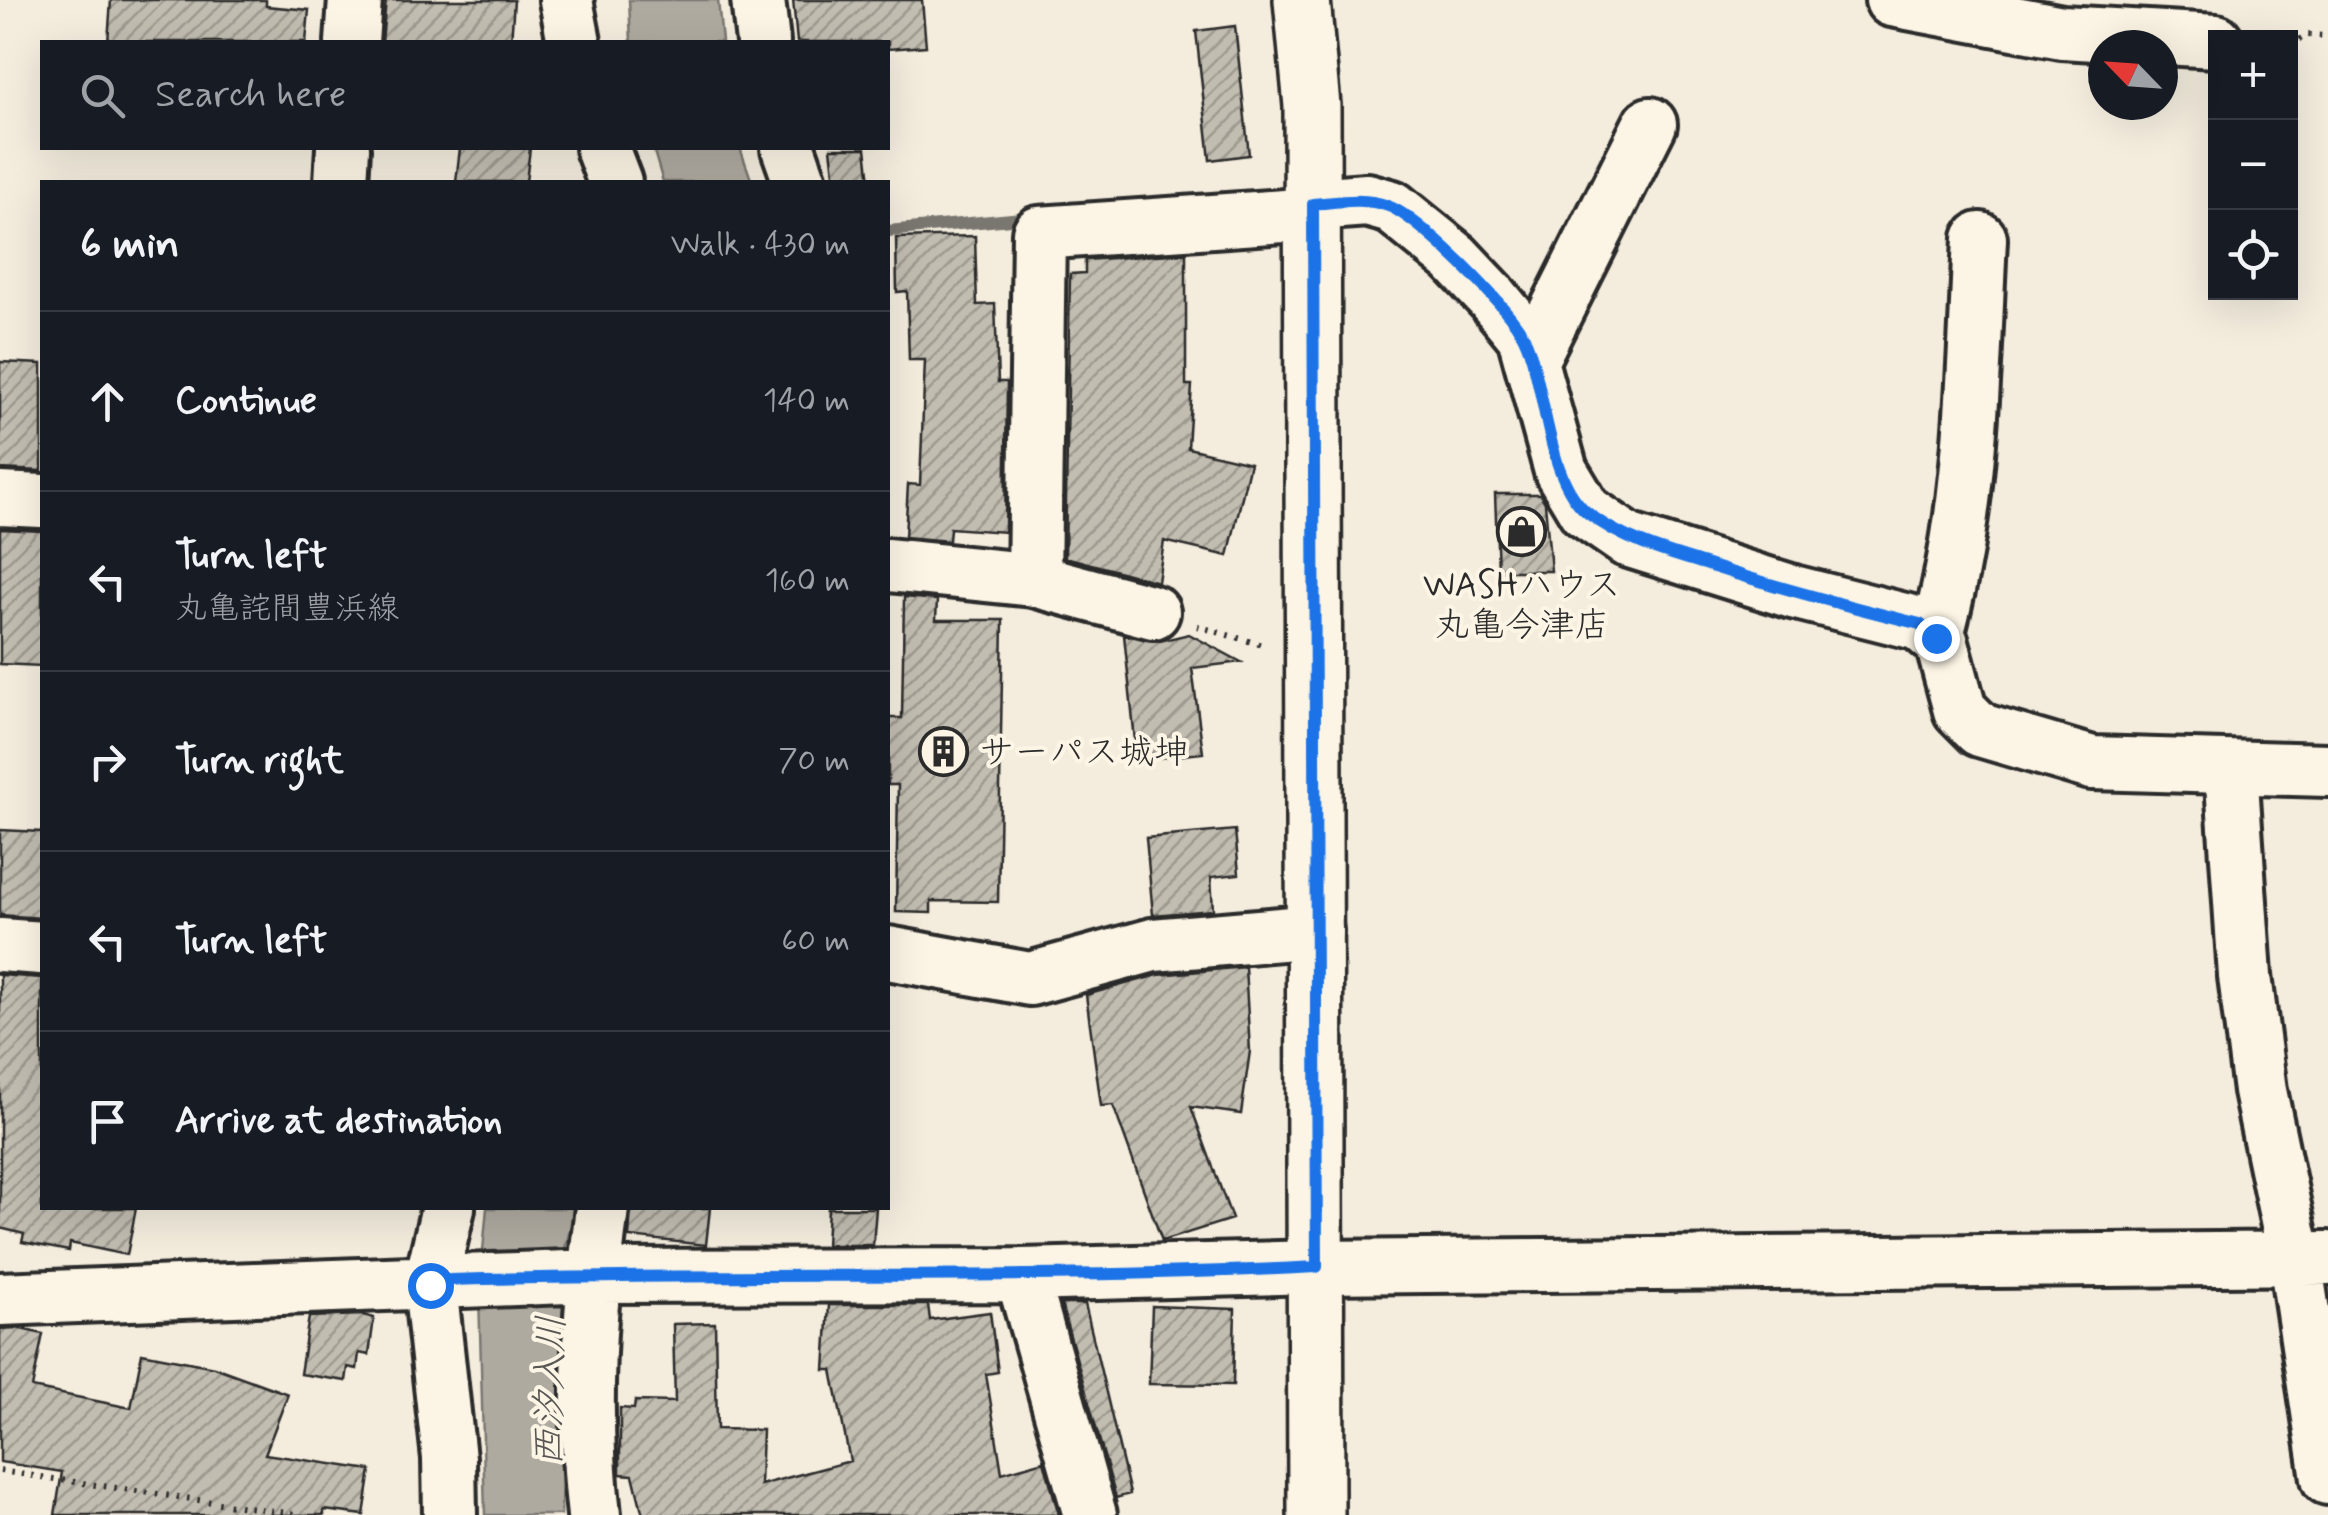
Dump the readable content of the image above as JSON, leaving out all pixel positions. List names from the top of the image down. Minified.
{"water":["西汐入川"],"places":{"shop":["WASHハウス 丸亀今津店"],"building":["サーパス城坤"]},"north":"top left","page":{"map_buttons":["+","−"],"search":"Search here","heading":["6 min","Walk · 430 m"],"list":[["Continue","140 m"],["Turn left","丸亀詫間豊浜線","160 m"],["Turn right","70 m"],["Turn left","60 m"],"Arrive at destination"]}}
